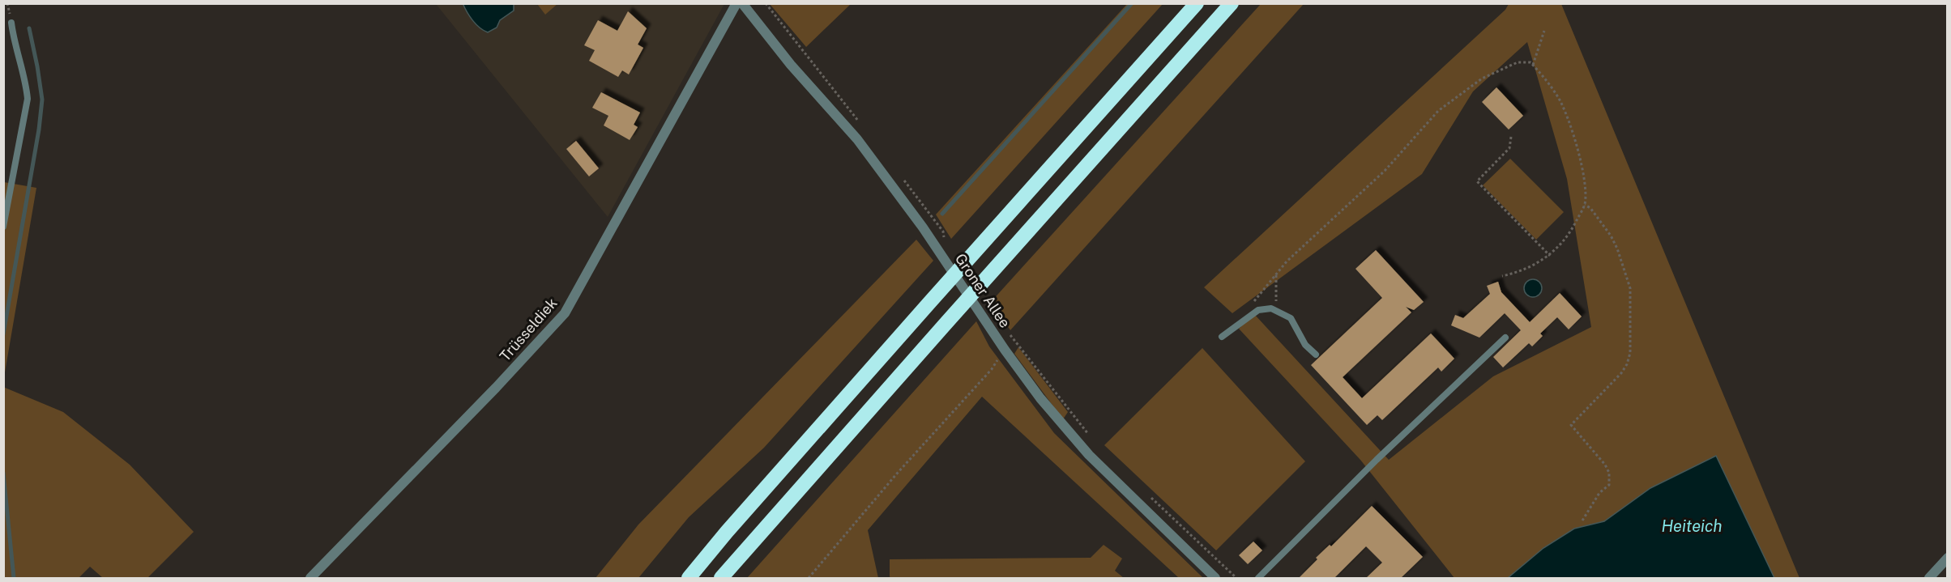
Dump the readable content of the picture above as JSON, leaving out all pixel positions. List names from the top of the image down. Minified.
{"streets":{"street":["Groner Allee","Trüsseldiek"]},"water":["Heiteich"]}
